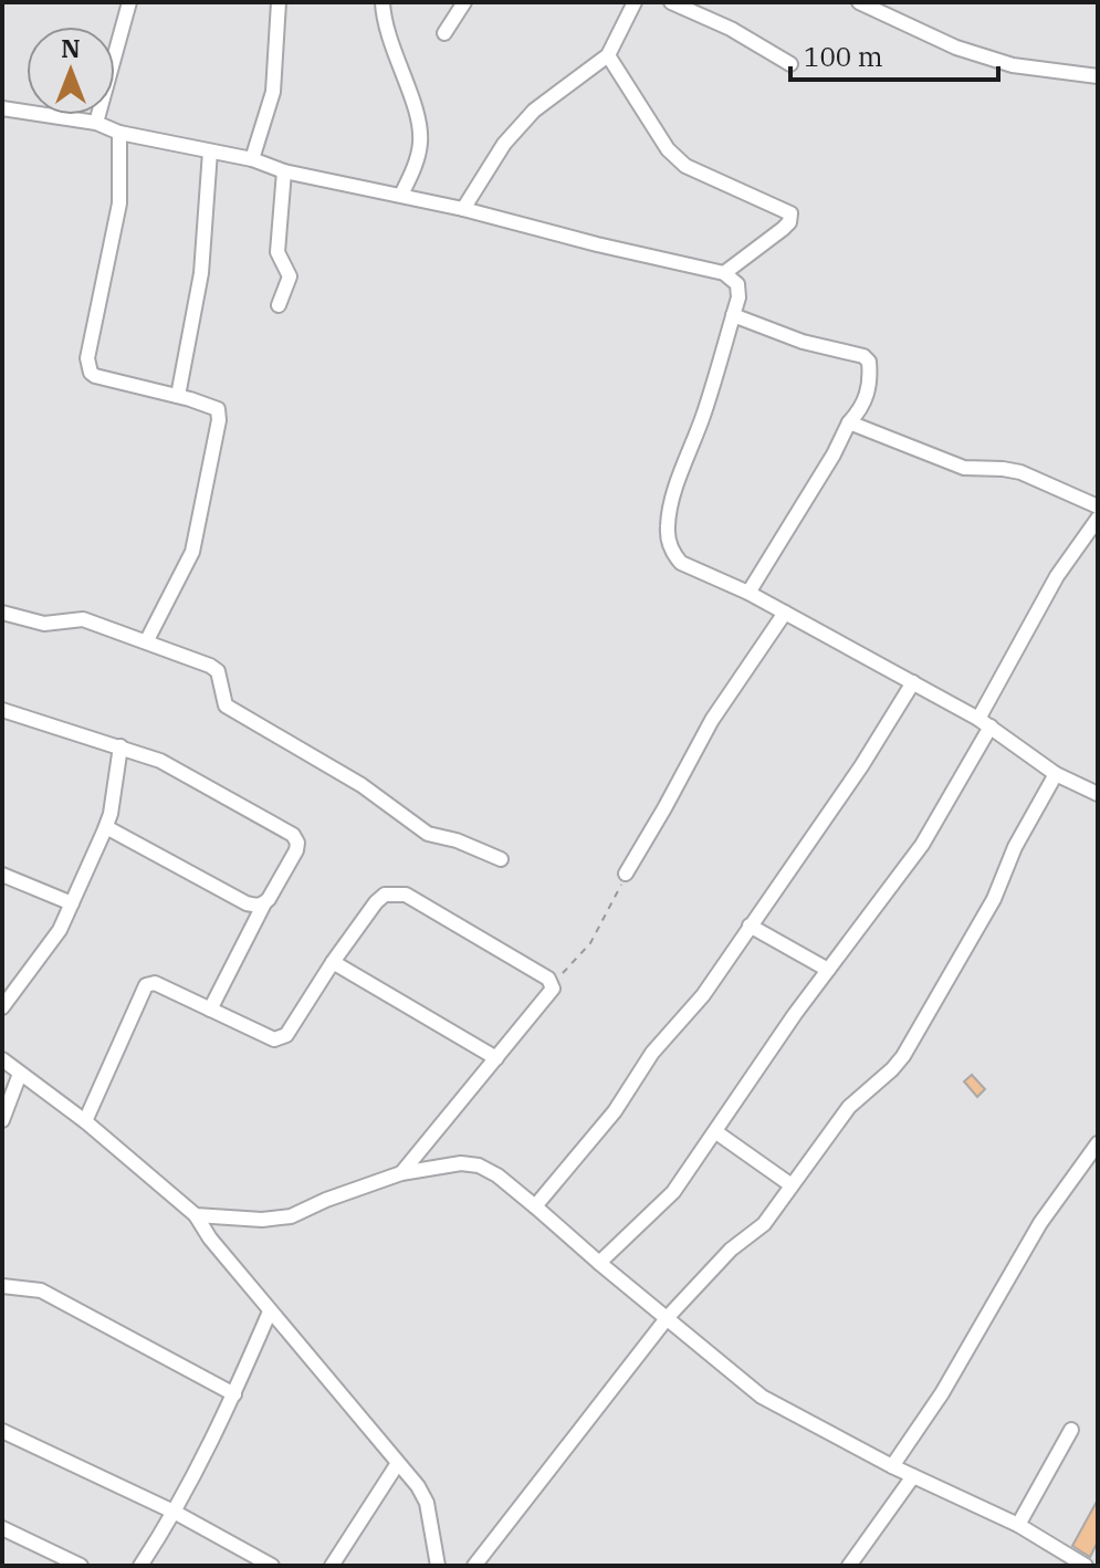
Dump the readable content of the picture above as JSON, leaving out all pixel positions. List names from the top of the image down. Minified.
{"scale_bar":"100 m","north":"top"}
